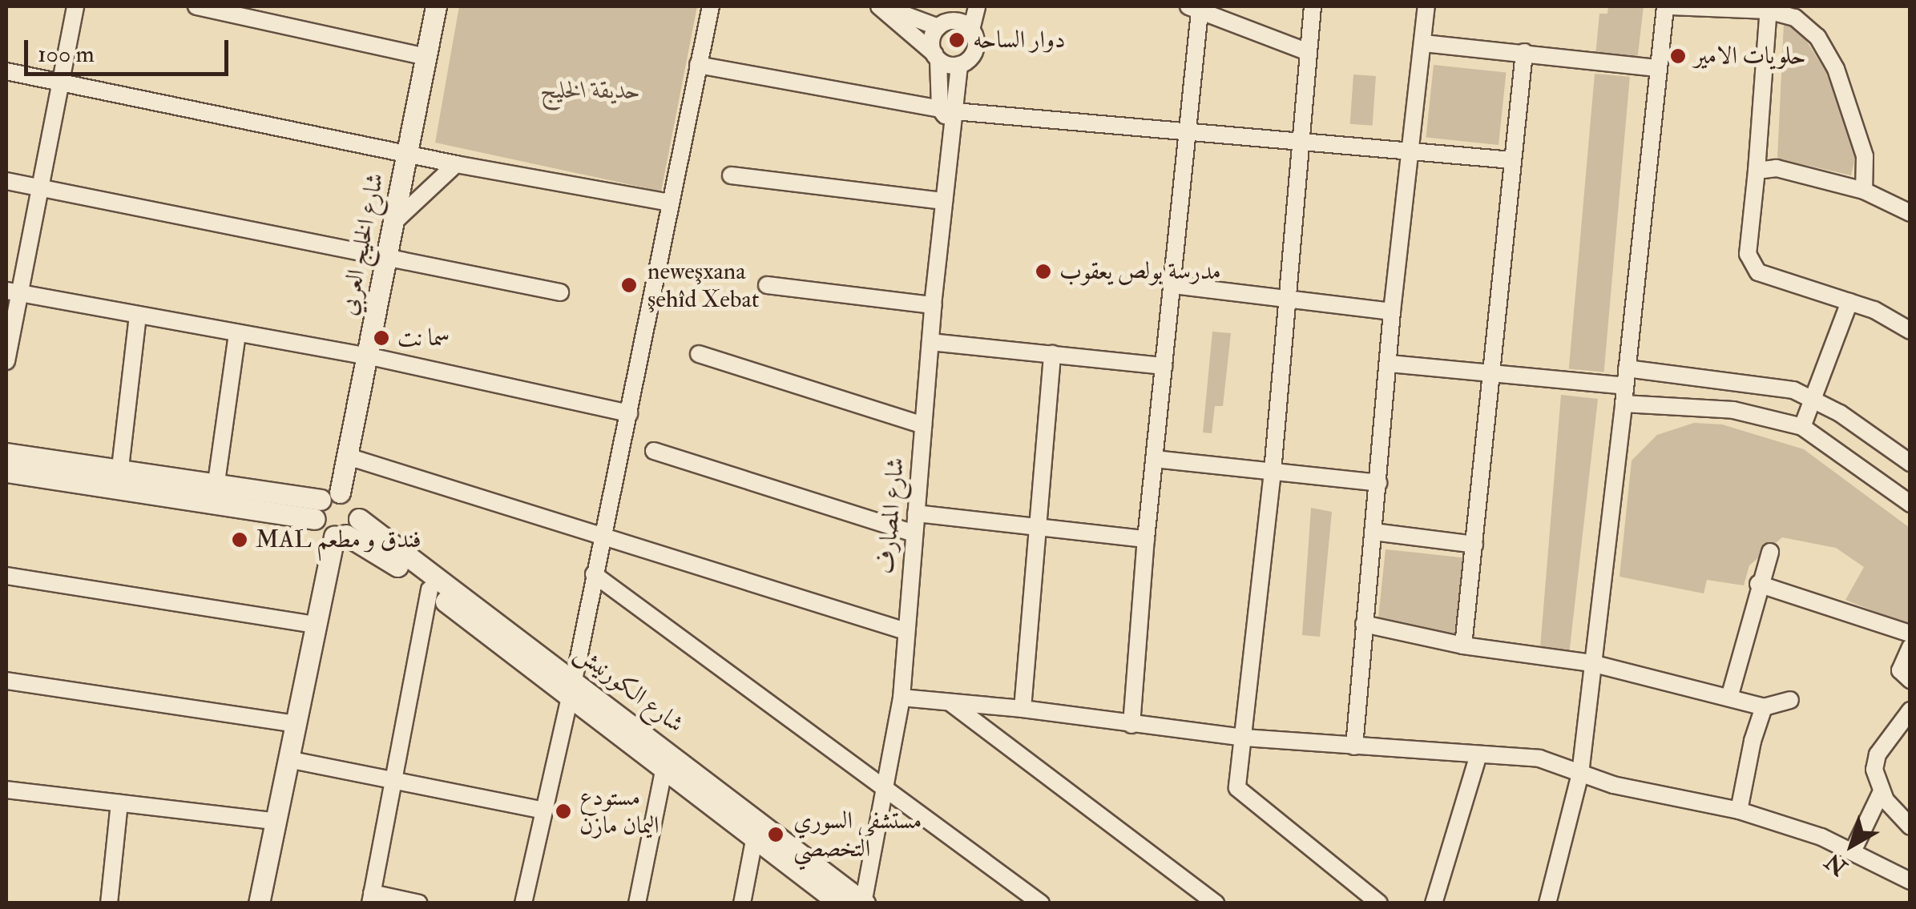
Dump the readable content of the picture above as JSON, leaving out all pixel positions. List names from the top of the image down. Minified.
{"streets":{"street":["شارع الخليج العربي","شارع المصارف","شارع الكورنيش"]},"crossings":[["شارع المصارف","شارع الكورنيش"]],"parks":["حديقة الخليج"],"places":["دوار الساحه","حلويات الامير","مدرسة بولص يعقوب","neweşxana şehîd Xebat","سما نت","MAL فندق و مطعم","مستودع اليمان مازن","مستشفى السوري التخصصي"],"scale_bar":"100 m","north":"bottom left"}
